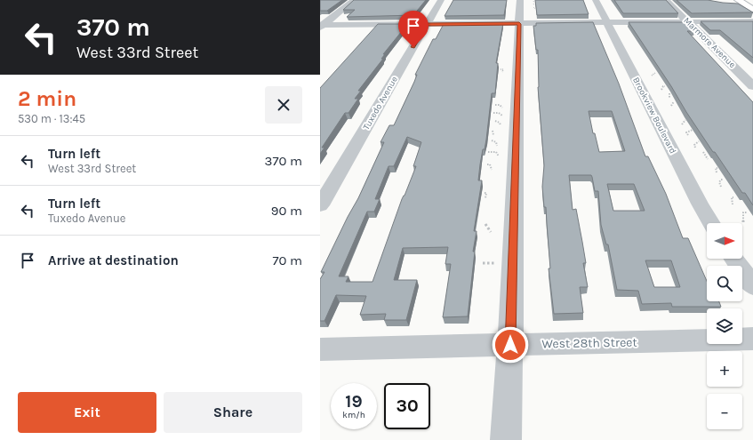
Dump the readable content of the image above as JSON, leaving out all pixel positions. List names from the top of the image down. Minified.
{"streets":{"street":["Marmore Avenue","Tuxedo Avenue","Brookview Boulevard","West 28th Street"]},"north":"right","page":{"turn":["370 m","West 33rd Street"],"heading":["2 min","530 m · 13:45"],"list":[{"name":"Turn left","note":"West 33rd Street","value":"370 m"},{"name":"Turn left","note":"Tuxedo Avenue","value":"90 m"},{"name":"Arrive at destination","value":"70 m"}],"map_buttons":["+","−"],"speed":"19 km/h","limit":"30","buttons":["Exit","Share"]}}
